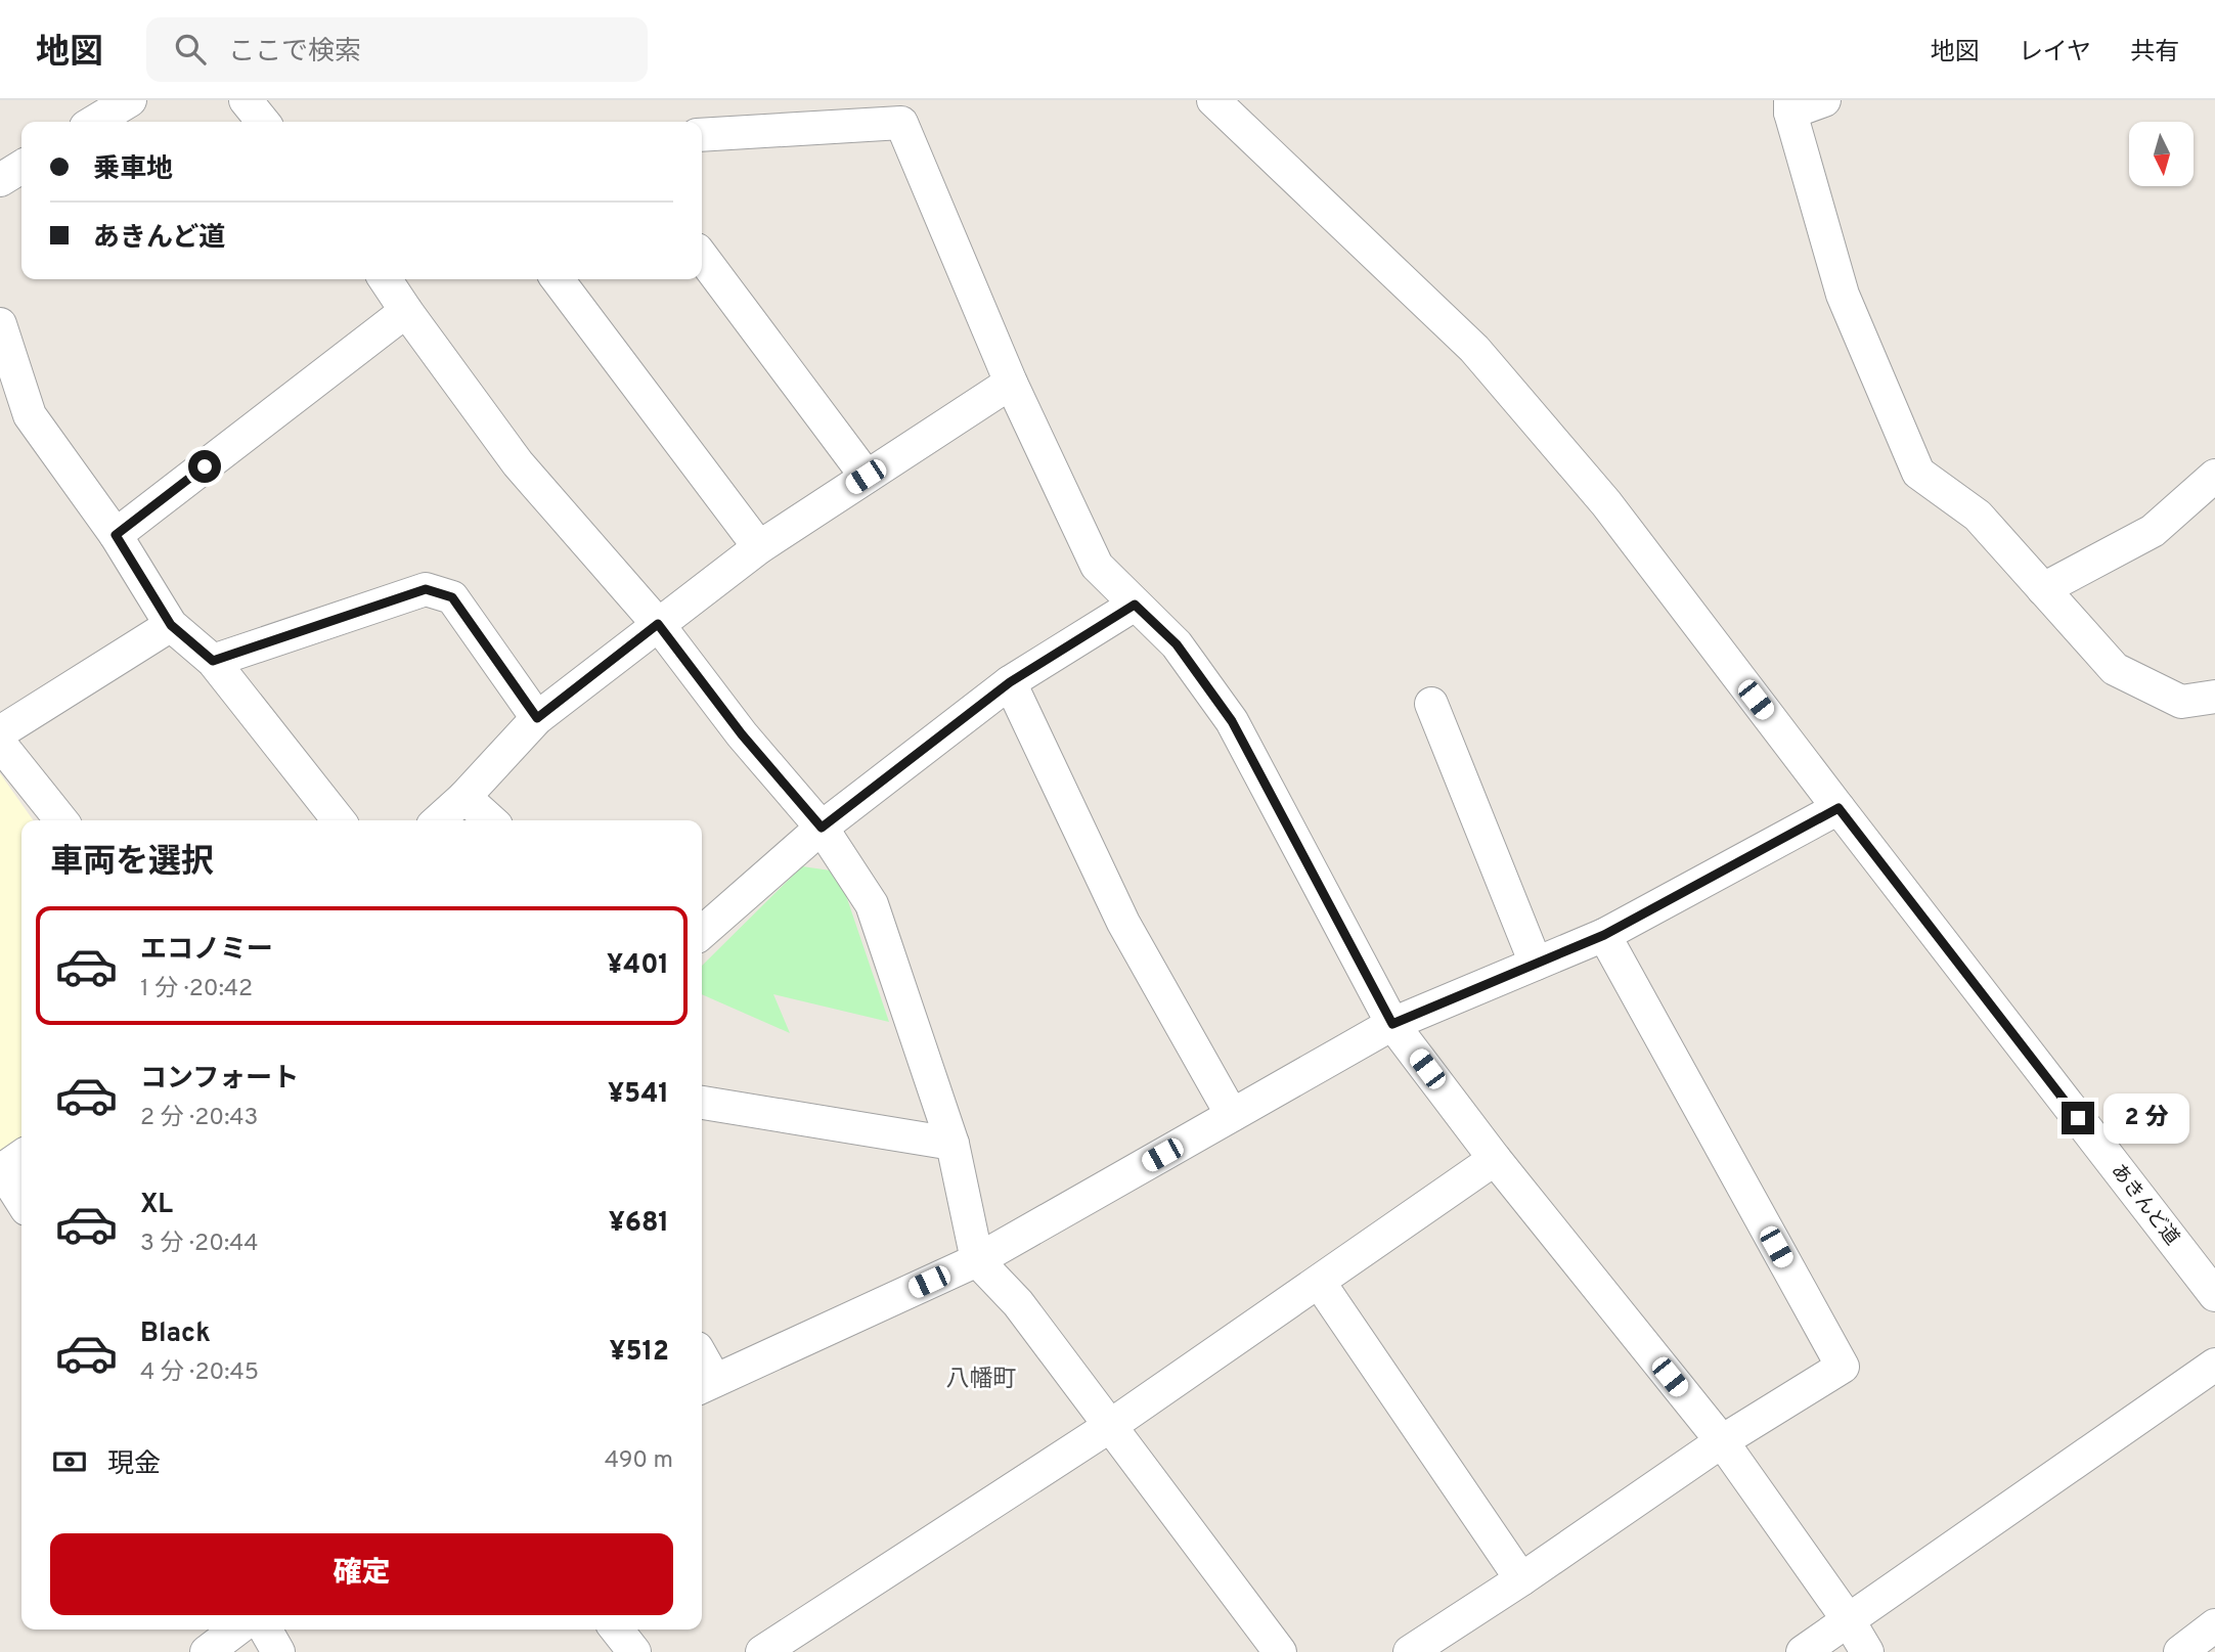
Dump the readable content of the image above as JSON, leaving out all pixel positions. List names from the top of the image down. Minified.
{"streets":{"street":["あきんど道"]},"districts":["八幡町"],"north":"bottom","page":{"header":"地図","search":"ここで検索","nav":["地図","レイヤ","共有"],"banner":["乗車地","あきんど道"],"heading":"車両を選択","list":[{"name":"エコノミー","note":"1 分 · 20:42","value":"¥401"},{"name":"コンフォート","note":"2 分 · 20:43","value":"¥541"},{"name":"XL","note":"3 分 · 20:44","value":"¥681"},{"name":"Black","note":"4 分 · 20:45","value":"¥512"}],"bubble":"2 分","pay":["現金","490 m"],"buttons":"確定"}}
